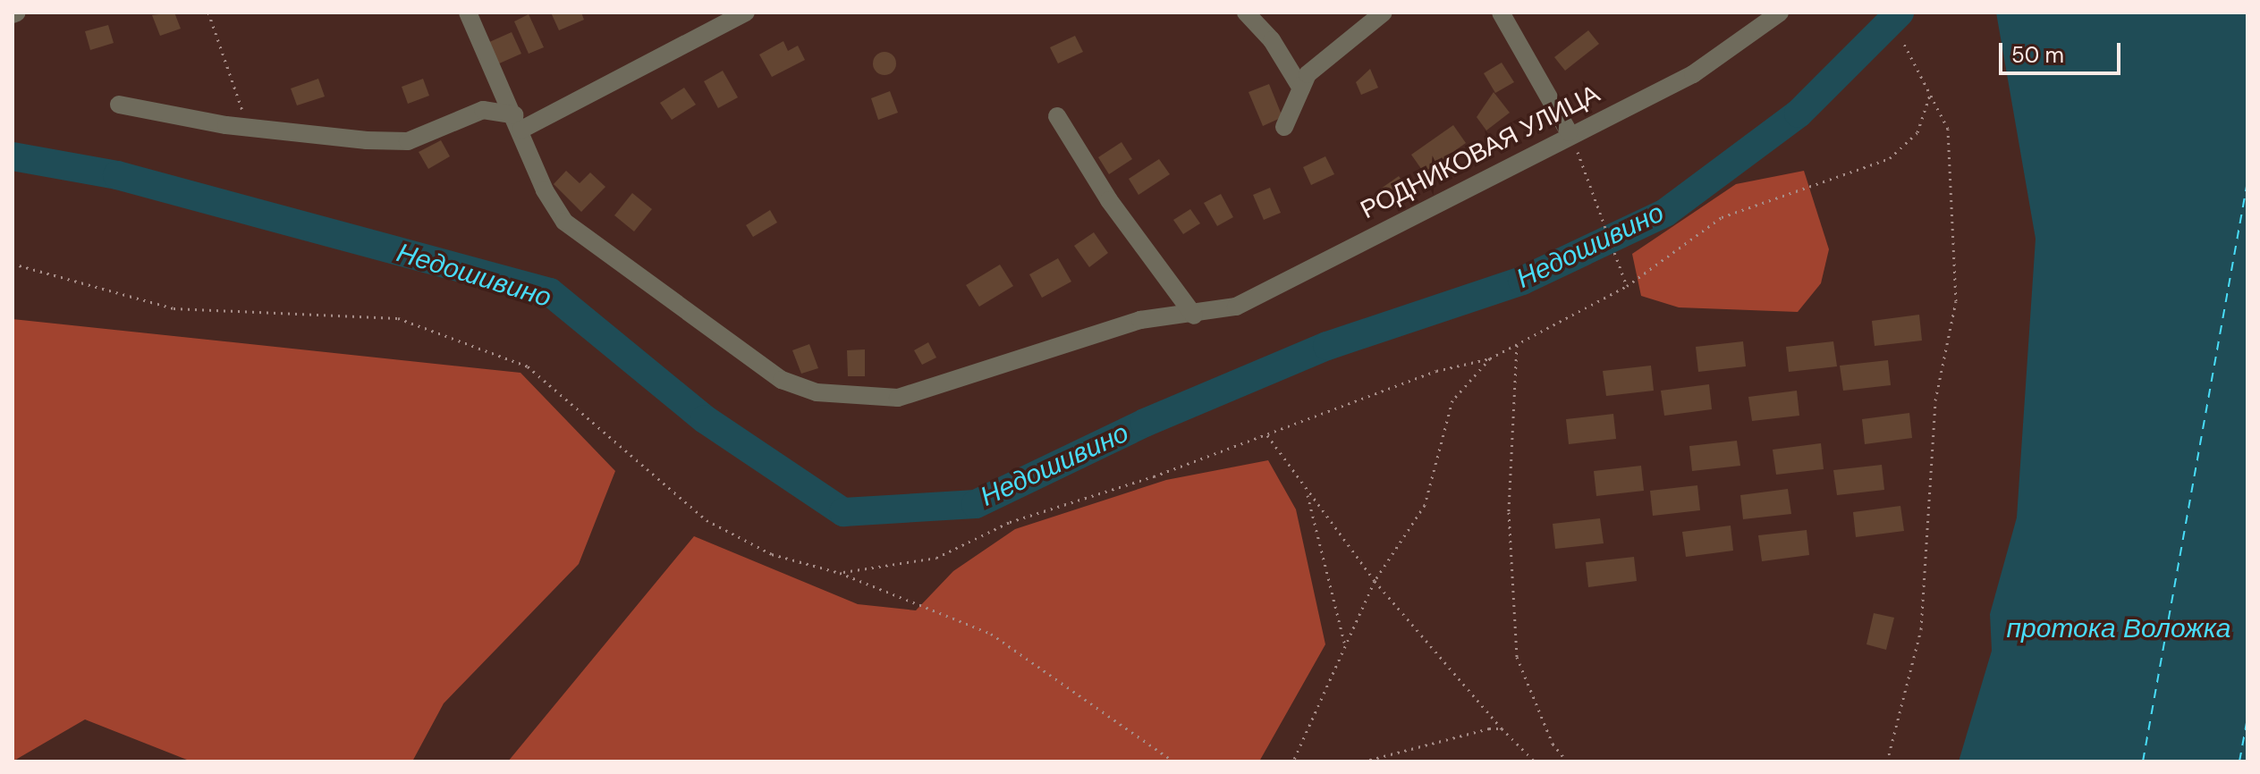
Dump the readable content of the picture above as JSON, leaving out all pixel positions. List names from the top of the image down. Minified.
{"streets":{"street":["РОДНИКОВАЯ УЛИЦА"]},"water":["Недошивино","протока Воложка"],"scale_bar":"50 m"}
